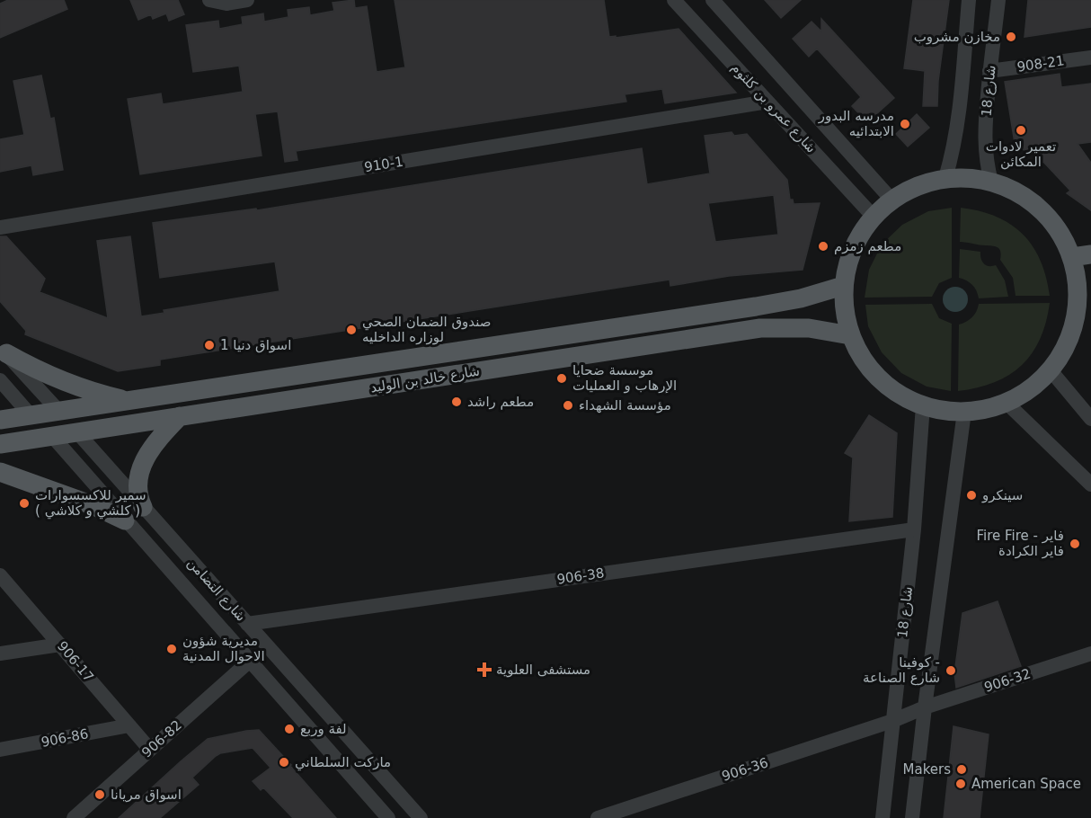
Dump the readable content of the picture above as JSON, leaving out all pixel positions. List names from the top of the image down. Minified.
{"streets":{"main road":["شارع خالد بن الوليد"],"street":["908-21","شارع 18","شارع عمرو بن كلثوم","910-1","906-38","شارع التضامن","906-17","906-32","906-86","906-82","906-36"]},"crossings":[["908-21","شارع 18"],["شارع 18","906-38"],["شارع 18","906-32"],["شارع 18","906-36"],["شارع عمرو بن كلثوم","910-1"],["شارع خالد بن الوليد","شارع التضامن"],["906-38","شارع التضامن"],["شارع التضامن","906-82"],["906-17","906-86"],["906-17","906-82"],["906-32","906-36"]],"places":{"other":["مخازن مشروب","مدرسه البدور الابتدائيه","تعمير لادوات المكائن","مطعم زمزم","صندوق الضمان الصحي لوزاره الداخليه","اسواق دنيا 1","موسسة ضحايا الإرهاب و العمليات","مطعم راشد","مؤسسة الشهداء","سينكرو","سمير للاكسسوارات ( كلشي و كلاشي )","Fire Fire - فاير فاير الكرادة","مديرية شؤون الاحوال المدنية","كوفينا - شارع الصناعة","لفة وربع","ماركت السلطاني","Makers","American Space","اسواق مريانا"],"health":["مستشفى العلوية"]}}
